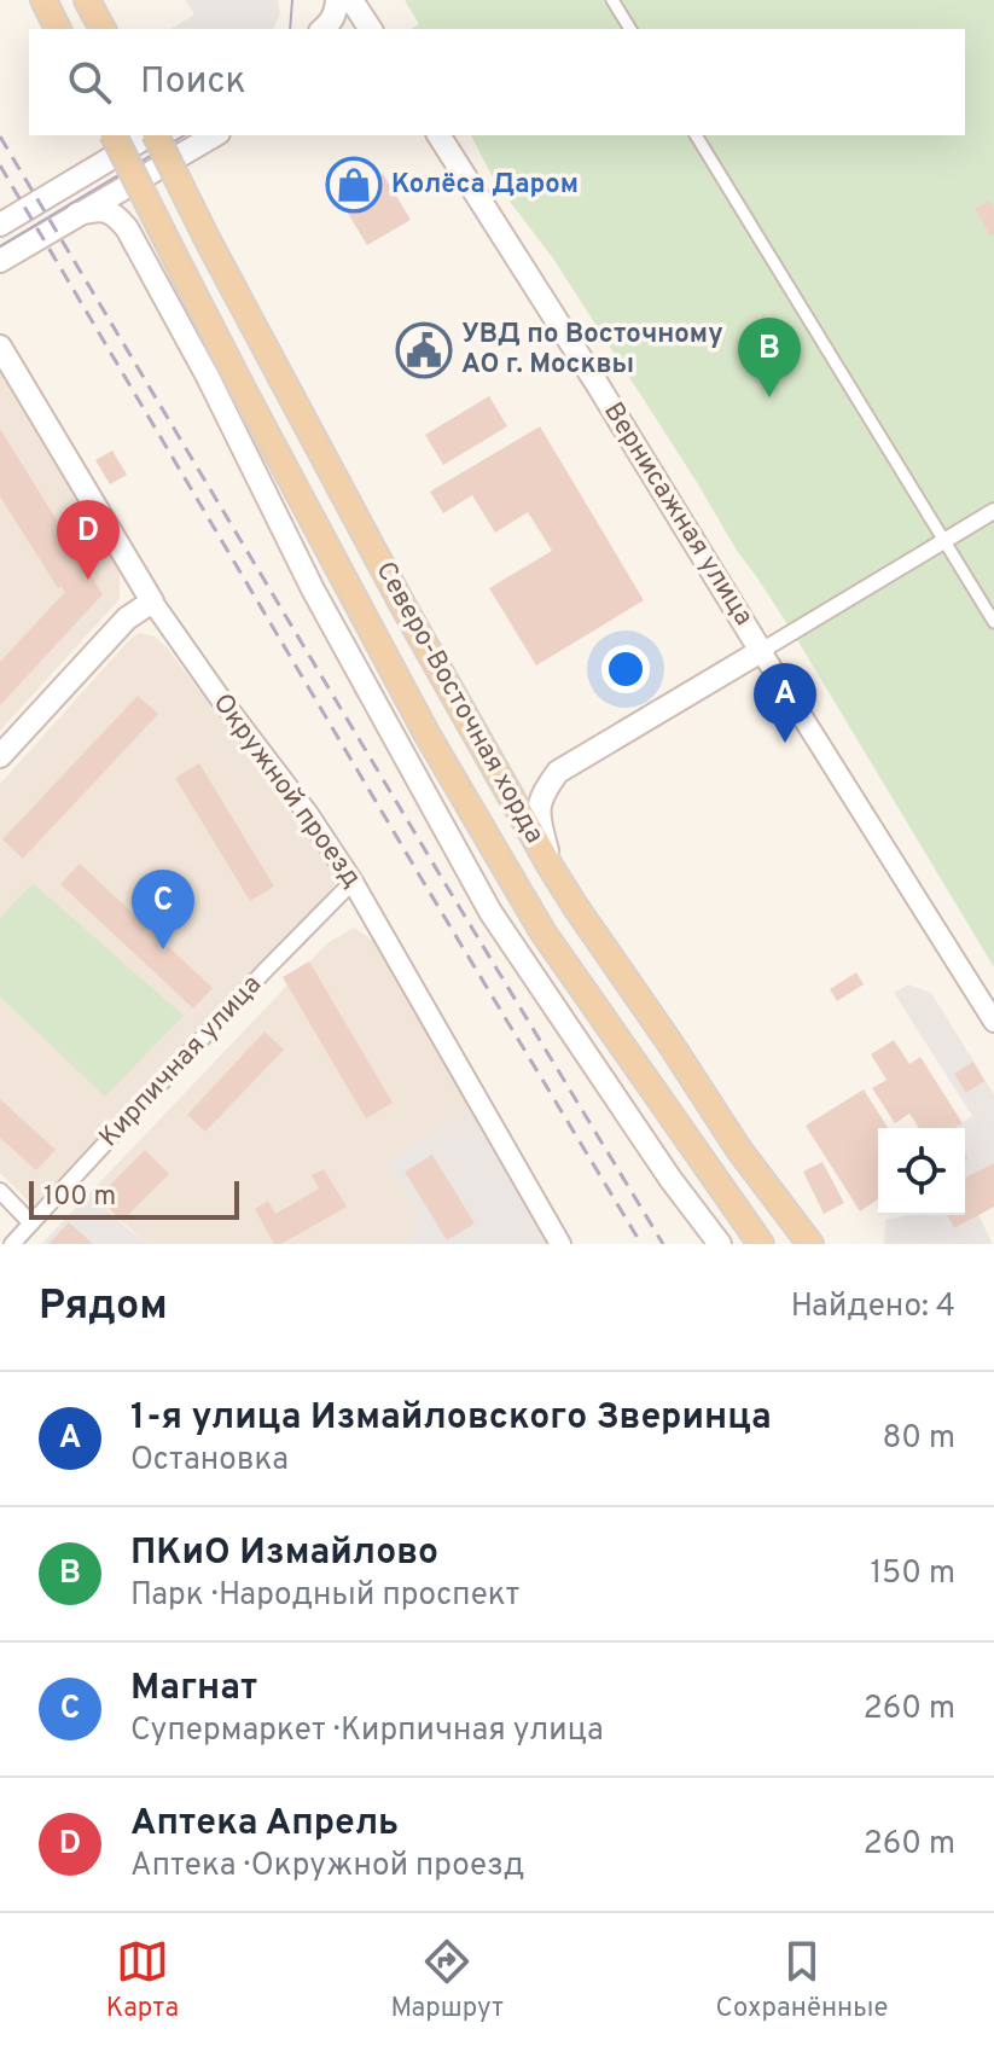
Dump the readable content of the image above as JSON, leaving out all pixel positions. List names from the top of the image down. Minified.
{"streets":{"main road":["Вернисажная улица","Северо-Восточная хорда","Окружной проезд"],"street":["Кирпичная улица"]},"crossings":[["Окружной проезд","Кирпичная улица"]],"places":{"shop":["Колёса Даром"],"public building":["УВД по Восточному АО г. Москвы"]},"scale_bar":"100 m","page":{"search":"Поиск","pins":["B","D","A","C"],"scale":"100 m","heading":["Рядом","Найдено: 4"],"list":[{"mark":"A","name":"1-я улица Измайловского Зверинца","note":"Остановка","value":"80 m"},{"mark":"B","name":"ПКиО Измайлово","note":"Парк · Народный проспект","value":"150 m"},{"mark":"C","name":"Магнат","note":"Супермаркет · Кирпичная улица","value":"260 m"},{"mark":"D","name":"Аптека Апрель","note":"Аптека · Окружной проезд","value":"260 m"}],"nav":["Карта","Маршрут","Сохранённые"]}}
